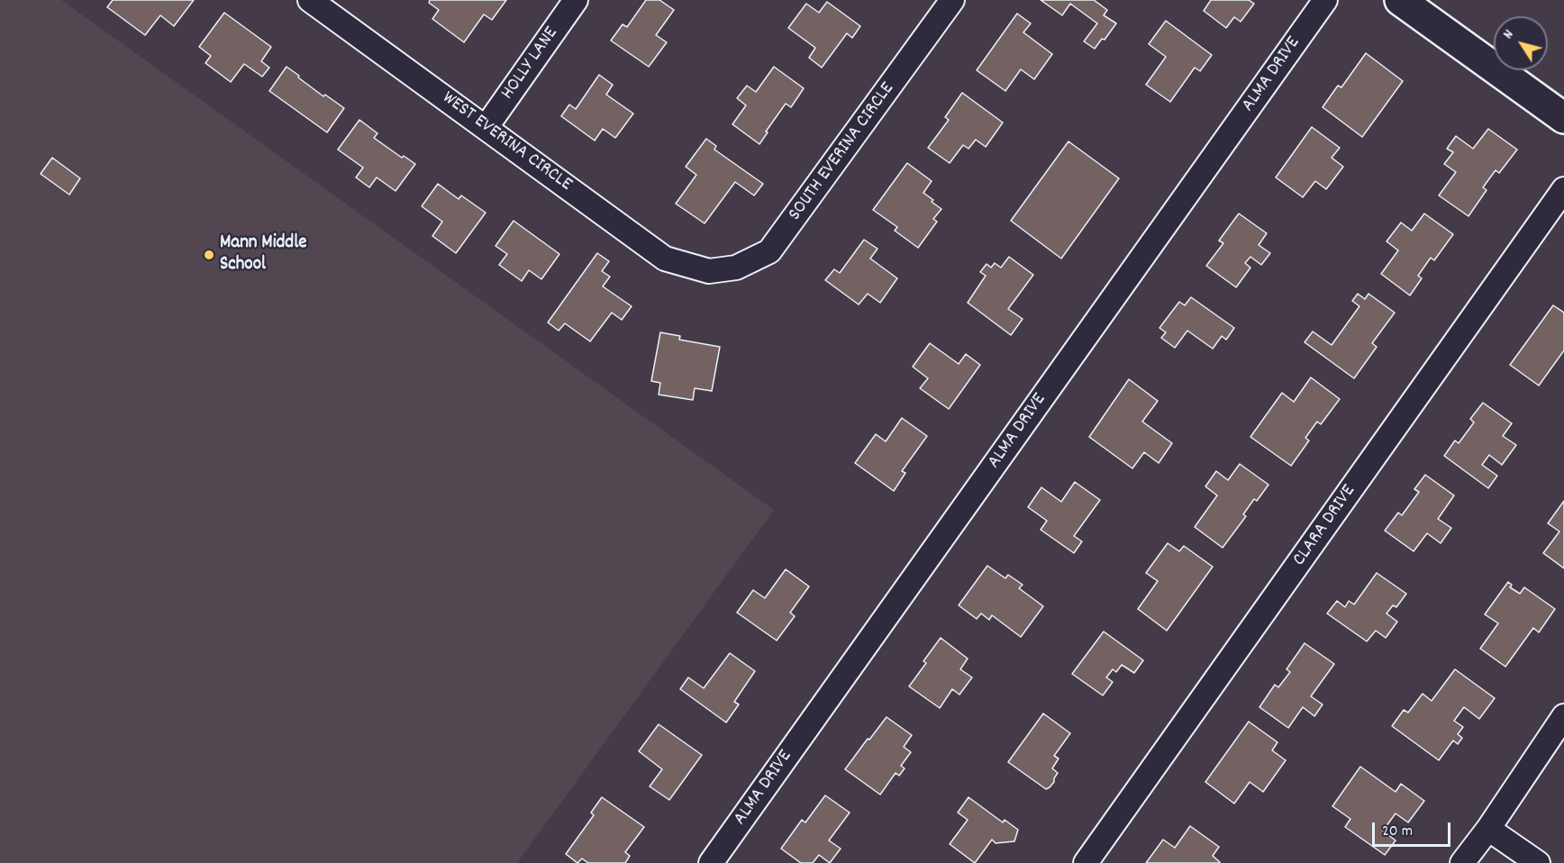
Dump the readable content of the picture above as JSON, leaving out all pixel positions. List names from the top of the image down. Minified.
{"streets":{"street":["HOLLY LANE","ALMA DRIVE","WEST EVERINA CIRCLE","SOUTH EVERINA CIRCLE","CLARA DRIVE"]},"crossings":[["HOLLY LANE","WEST EVERINA CIRCLE"],["WEST EVERINA CIRCLE","SOUTH EVERINA CIRCLE"]],"places":["Mann Middle School"],"scale_bar":"20 m","north":"top left"}
